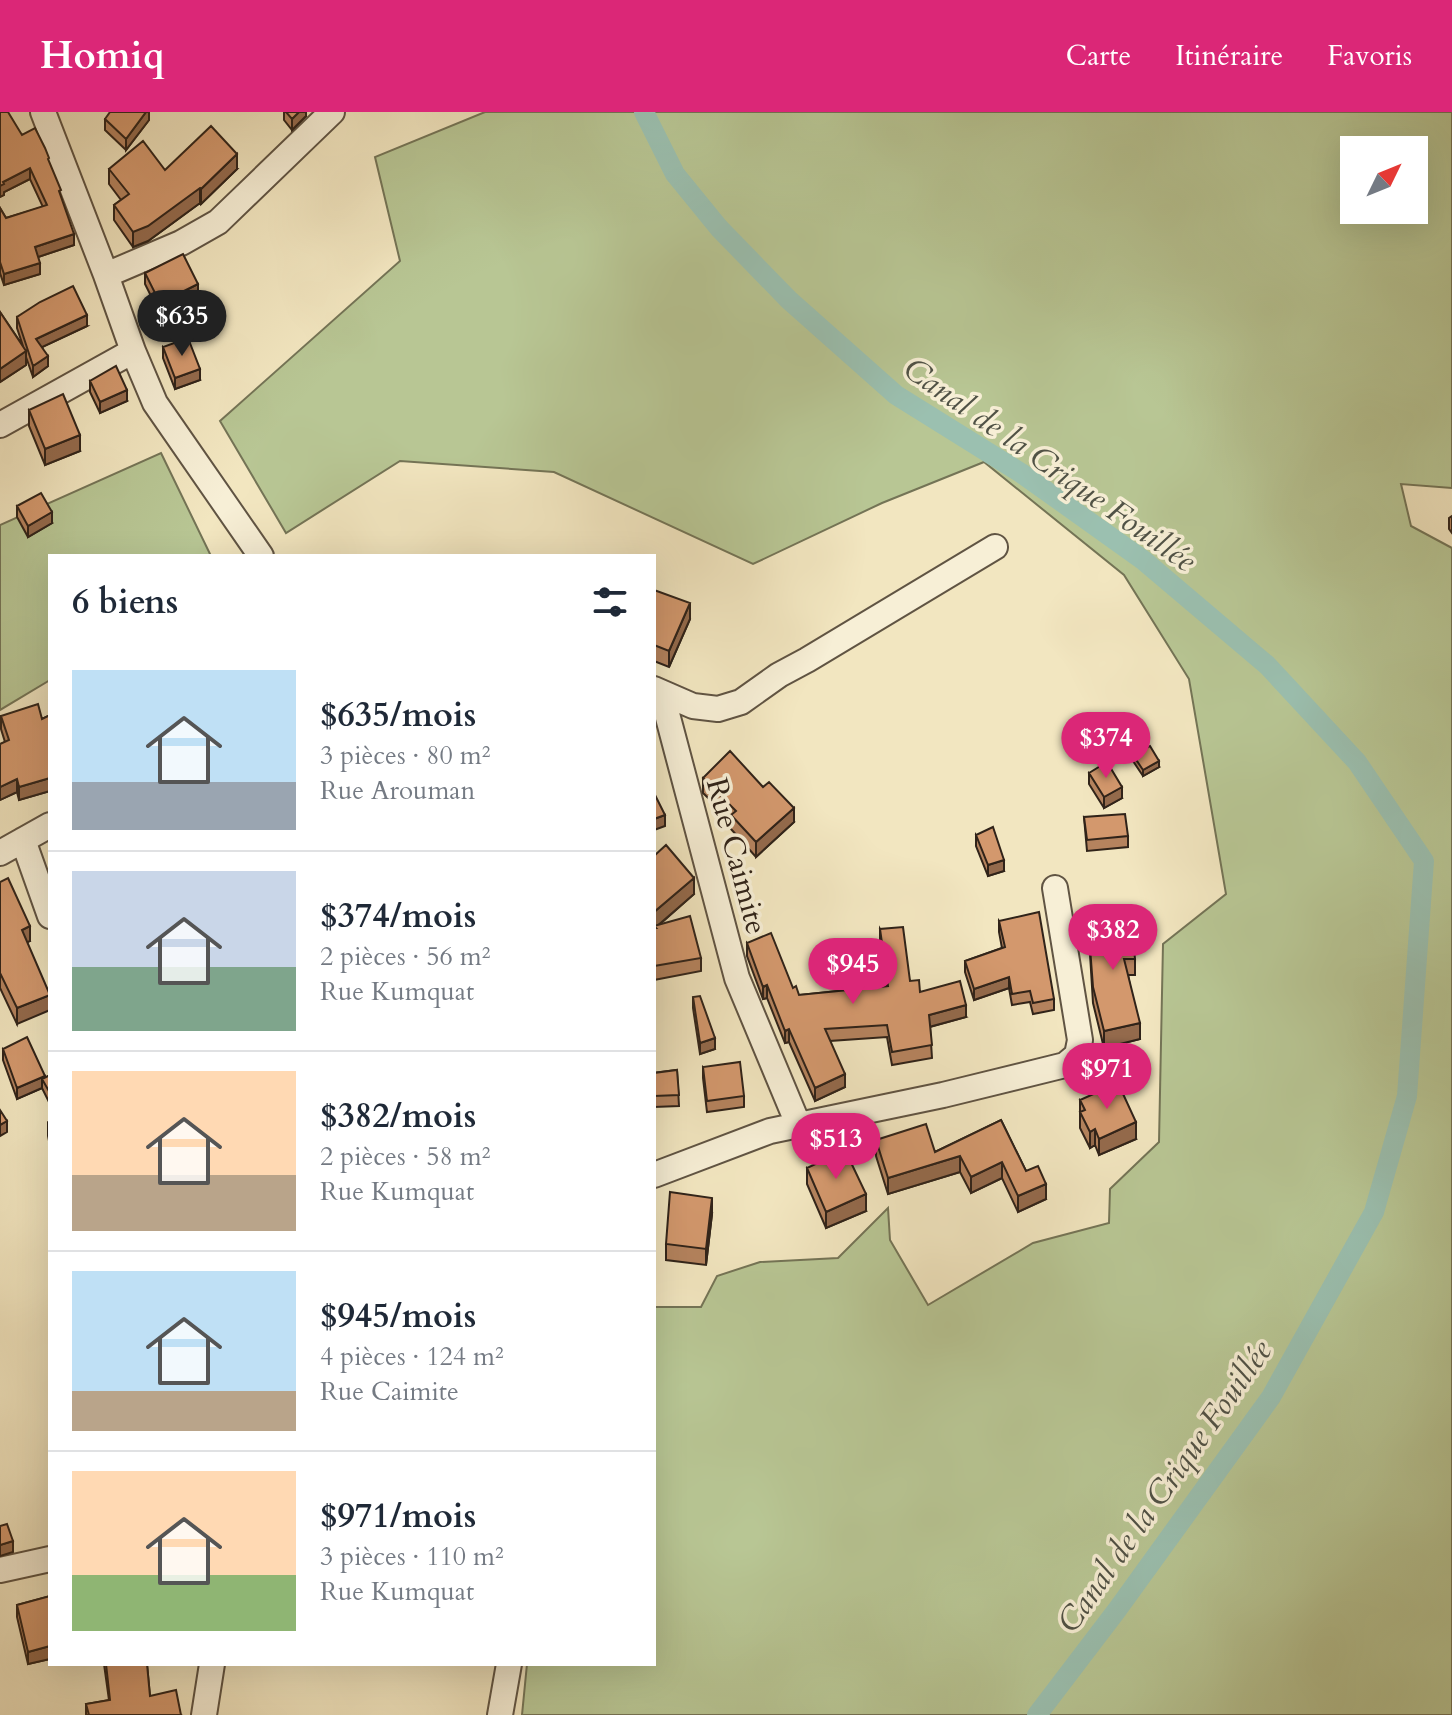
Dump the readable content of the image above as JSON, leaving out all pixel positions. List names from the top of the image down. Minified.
{"streets":{"street":["Rue Caimite"]},"water":["Canal de la Crique Fouillée"],"north":"top right","page":{"header":"Homiq","nav":["Carte","Itinéraire","Favoris"],"price":["$635","$374","$382","$945","$971","$513"],"heading":"6 biens","list":[{"name":"$635/mois","note":"3 pièces · 80 m² · Rue Arouman"},{"name":"$374/mois","note":"2 pièces · 56 m² · Rue Kumquat"},{"name":"$382/mois","note":"2 pièces · 58 m² · Rue Kumquat"},{"name":"$945/mois","note":"4 pièces · 124 m² · Rue Caimite"},{"name":"$971/mois","note":"3 pièces · 110 m² · Rue Kumquat"}]}}
